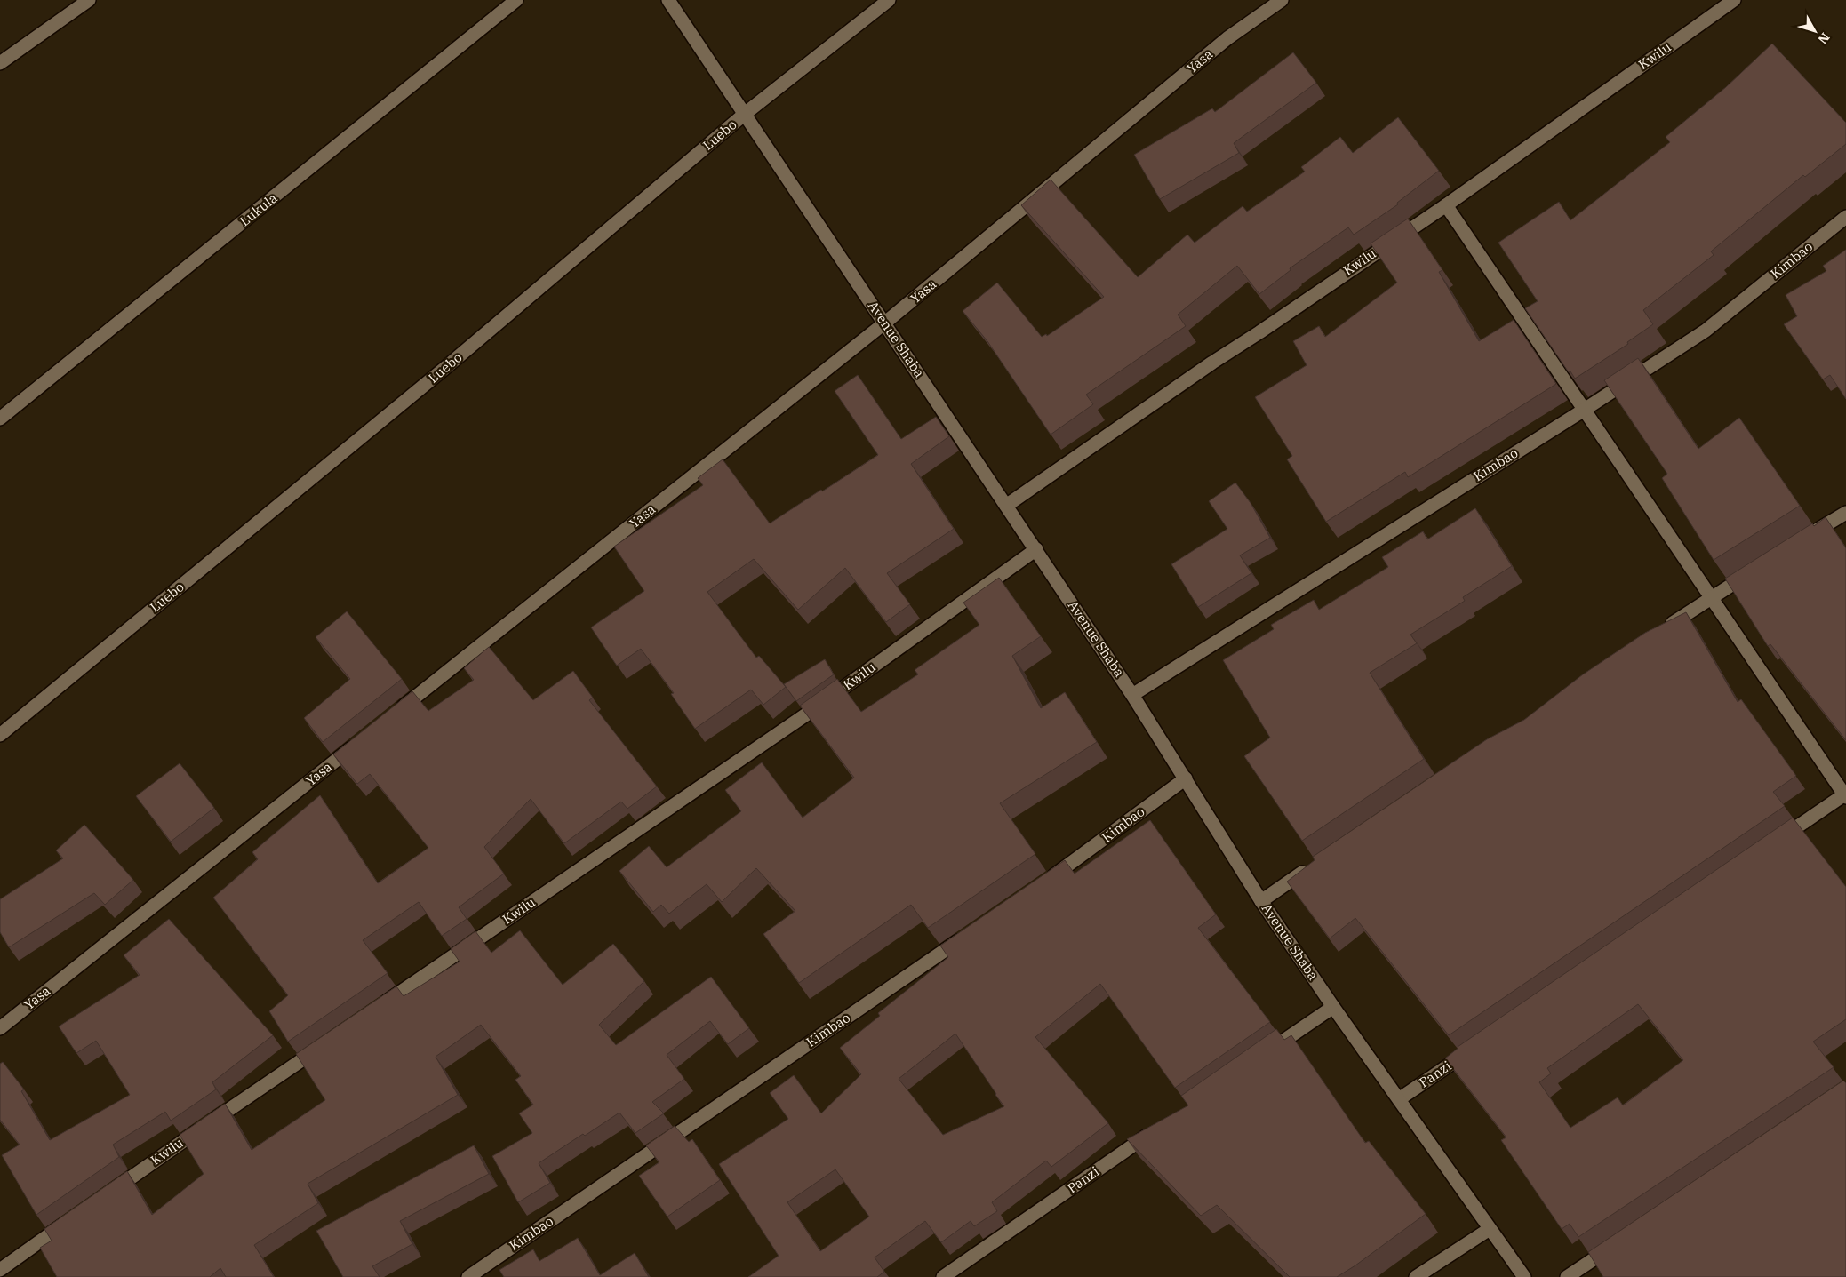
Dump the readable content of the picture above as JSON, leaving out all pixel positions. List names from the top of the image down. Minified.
{"streets":{"street":["Kwilu","Yasa","Luebo","Lukula","Kimbao","Avenue Shaba","Panzi"]},"crossings":[["Kwilu","Avenue Shaba"],["Yasa","Avenue Shaba"],["Luebo","Avenue Shaba"],["Kimbao","Avenue Shaba"],["Avenue Shaba","Panzi"]],"north":"bottom right"}
